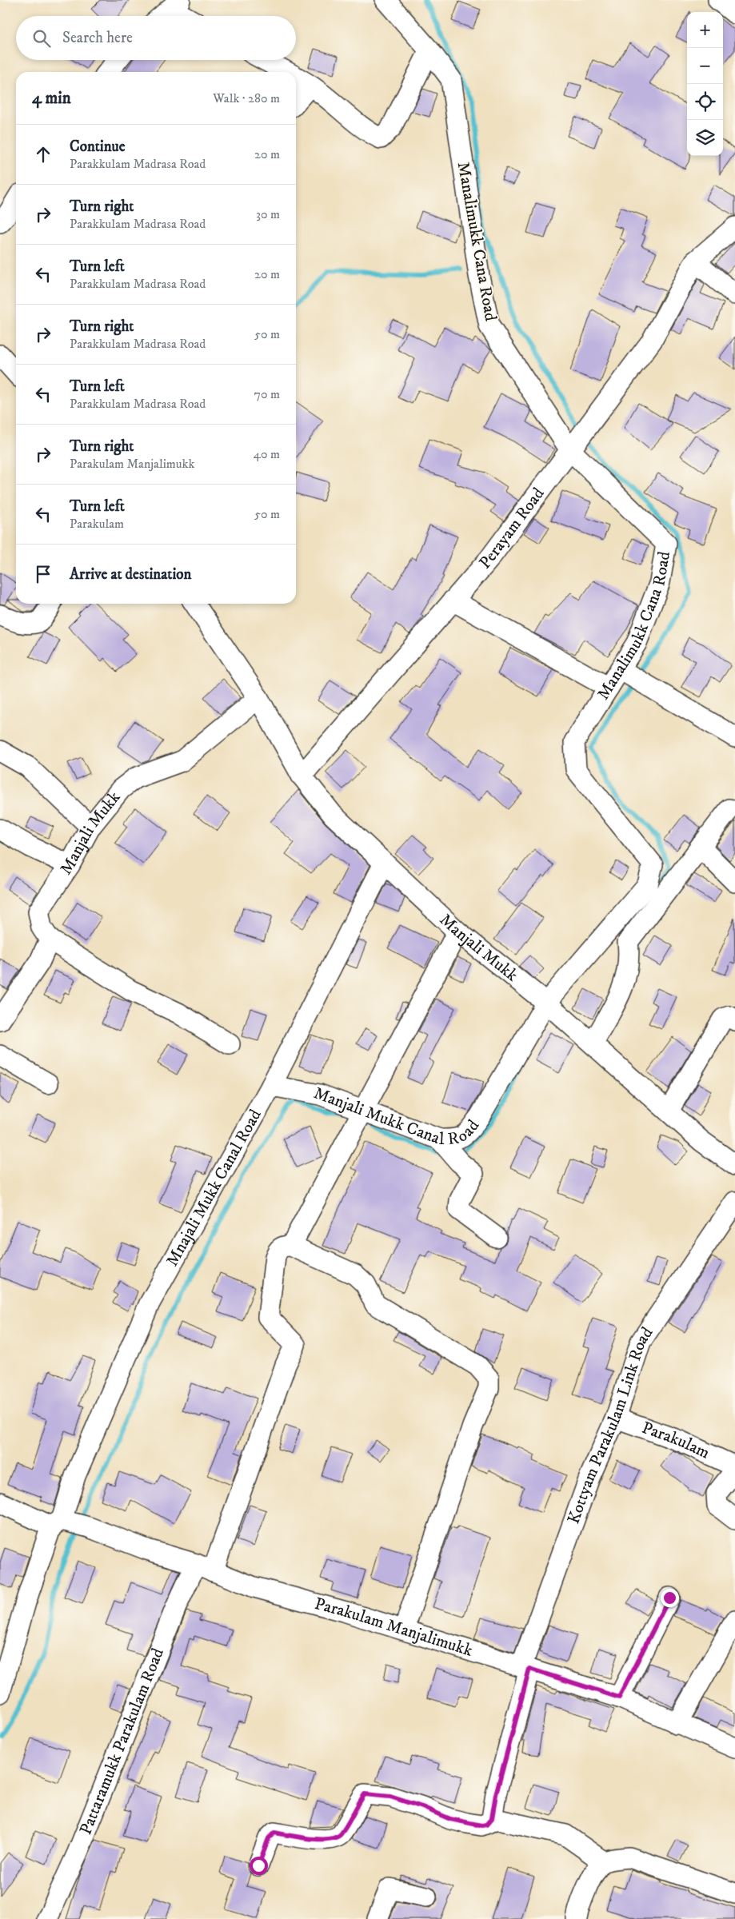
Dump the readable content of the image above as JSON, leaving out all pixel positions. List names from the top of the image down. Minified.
{"streets":{"street":["Manalimukk Cana Road","Perayam Road","Manjali Mukk","Manjali Mukk Canal Road","Mnajali Mukk Canal Road","Kottyam Parakulam Link Road","Parakulam","Parakulam Manjalimukk","Pattaramukk Parakulam Road"]},"crossings":[["Manalimukk Cana Road","Perayam Road"],["Manalimukk Cana Road","Manjali Mukk"],["Manalimukk Cana Road","Manjali Mukk Canal Road"],["Perayam Road","Manjali Mukk"],["Manjali Mukk","Manjali Mukk Canal Road"],["Manjali Mukk","Mnajali Mukk Canal Road"],["Manjali Mukk Canal Road","Mnajali Mukk Canal Road"],["Mnajali Mukk Canal Road","Parakulam Manjalimukk"],["Kottyam Parakulam Link Road","Parakulam"],["Kottyam Parakulam Link Road","Parakulam Manjalimukk"],["Parakulam Manjalimukk","Pattaramukk Parakulam Road"]],"page":{"map_buttons":["+","−"],"search":"Search here","heading":["4 min","Walk · 280 m"],"list":[["Continue","Parakkulam Madrasa Road","20 m"],["Turn right","Parakkulam Madrasa Road","30 m"],["Turn left","Parakkulam Madrasa Road","20 m"],["Turn right","Parakkulam Madrasa Road","50 m"],["Turn left","Parakkulam Madrasa Road","70 m"],["Turn right","Parakulam Manjalimukk","40 m"],["Turn left","Parakulam","50 m"],"Arrive at destination"]}}
